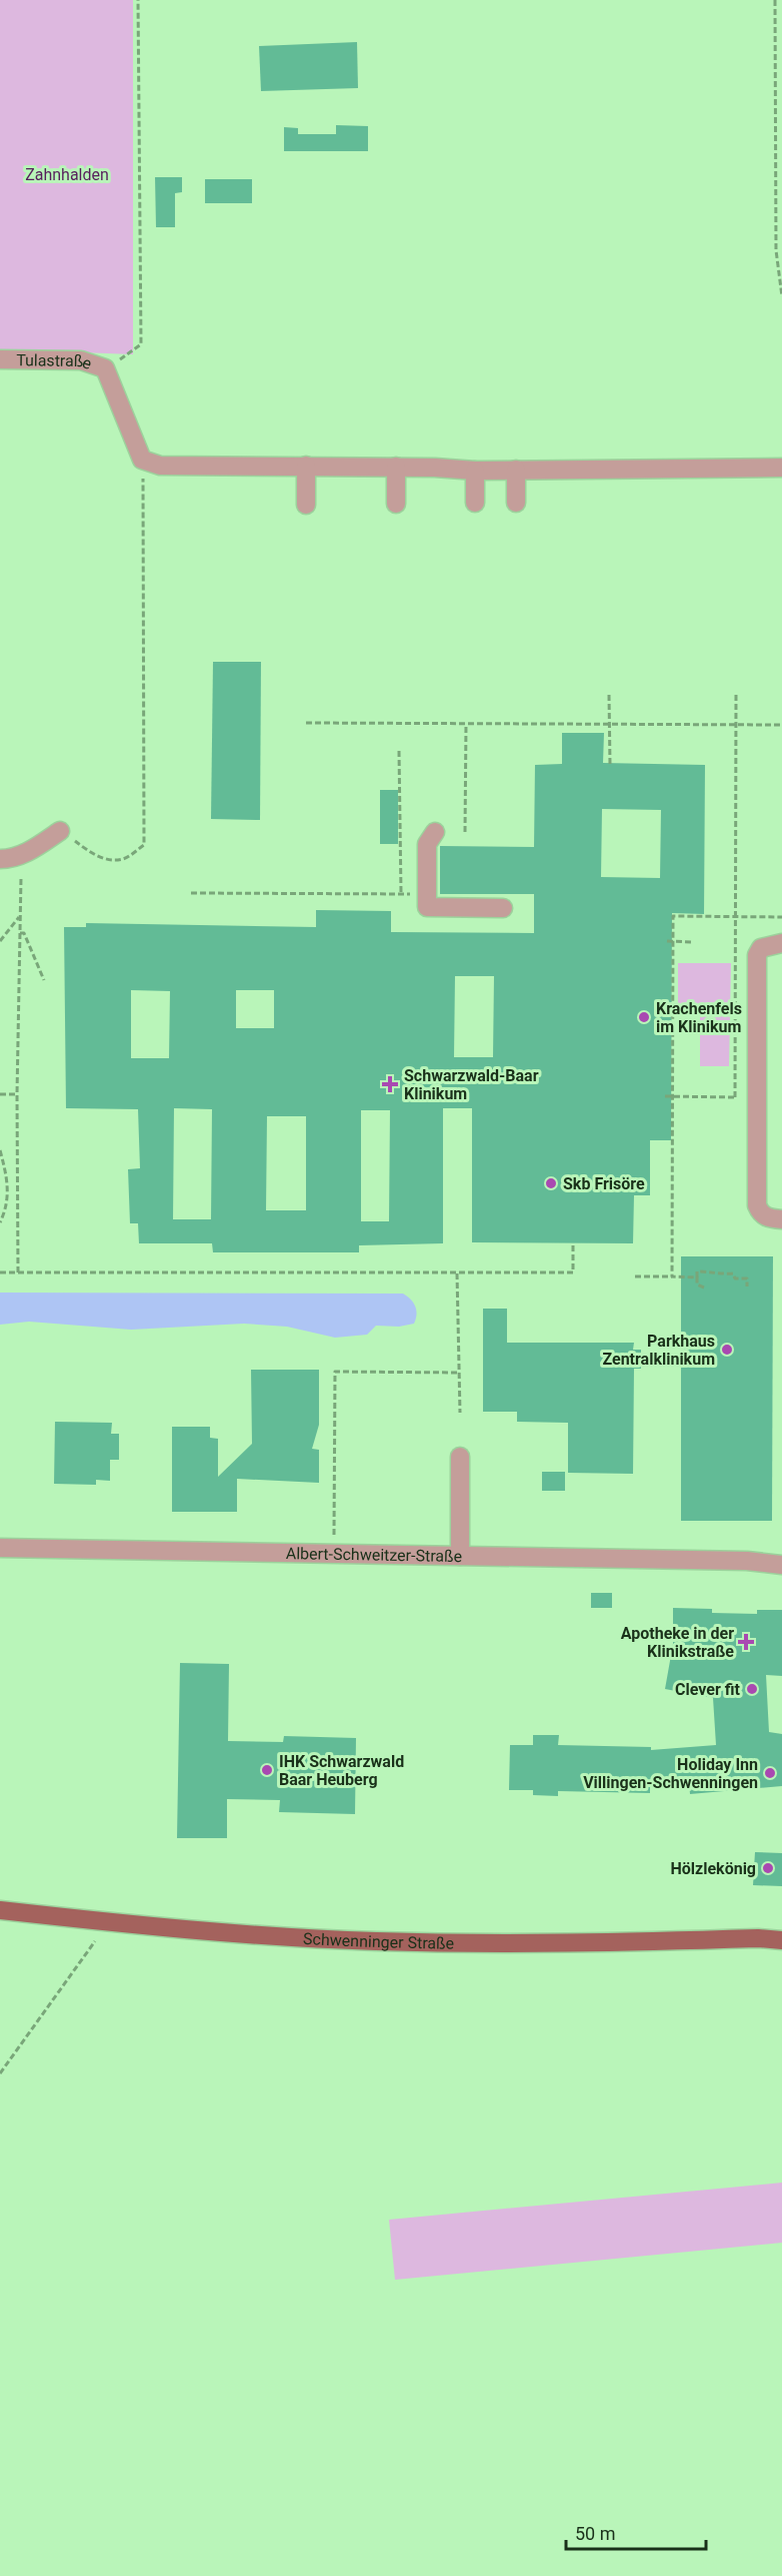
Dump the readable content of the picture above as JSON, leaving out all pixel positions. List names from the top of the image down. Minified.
{"streets":{"main road":["Schwenninger Straße"],"street":["Tulastraße","Albert-Schweitzer-Straße"]},"parks":["Zahnhalden"],"places":{"other":["Krachenfels im Klinikum","Skb Frisöre","Parkhaus Zentralklinikum","Clever fit","IHK Schwarzwald Baar Heuberg","Holiday Inn Villingen-Schwenningen","Hölzlekönig"],"health":["Schwarzwald-Baar Klinikum","Apotheke in der Klinikstraße"]},"scale_bar":"50 m"}
